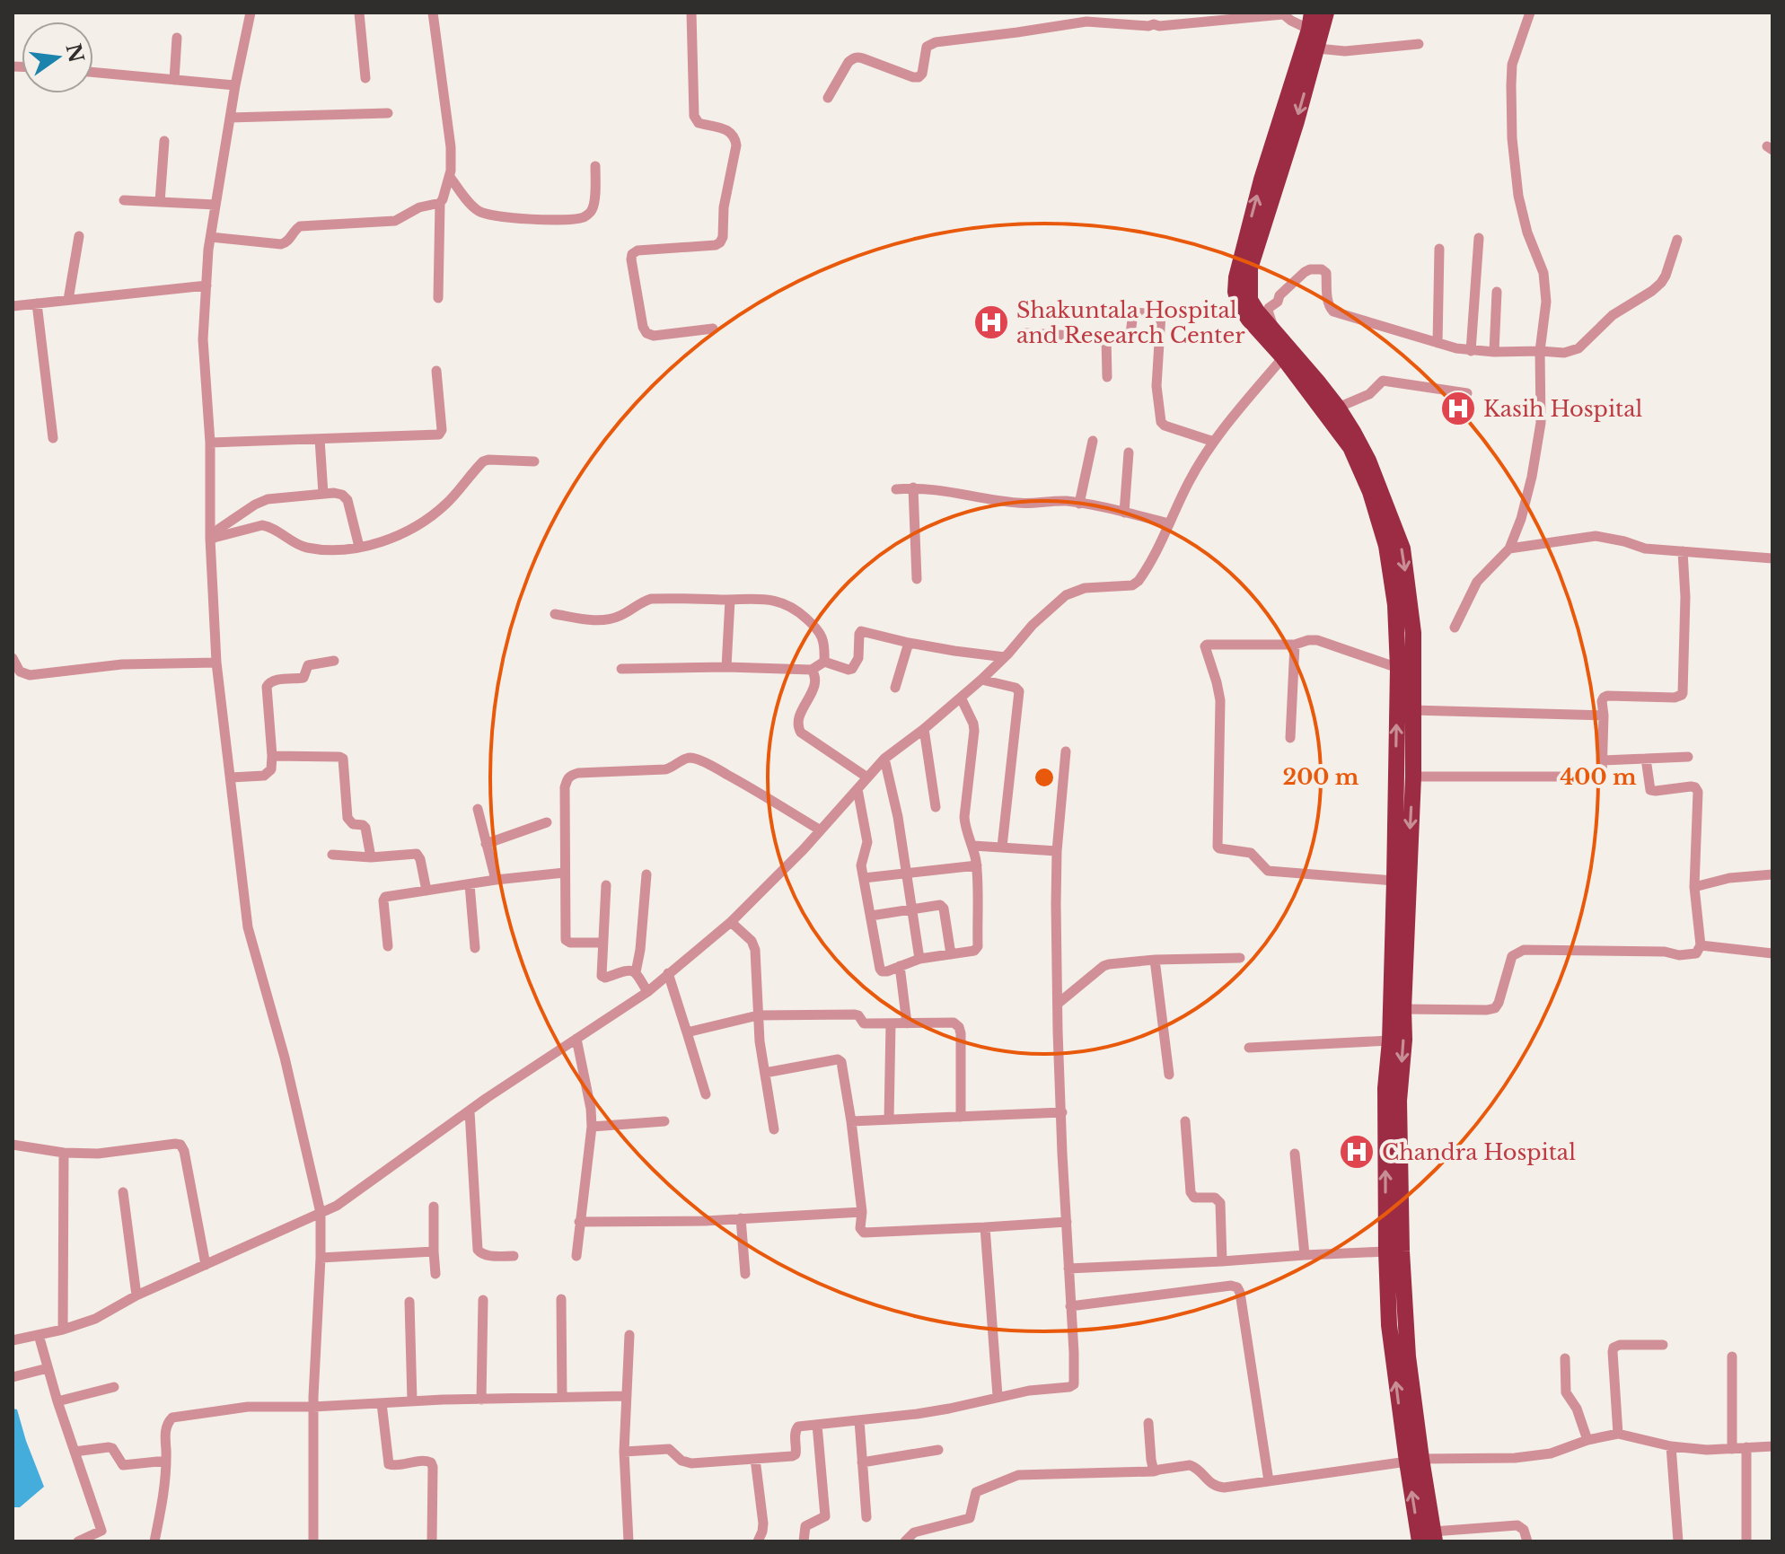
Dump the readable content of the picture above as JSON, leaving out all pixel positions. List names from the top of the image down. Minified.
{"places":{"hospital":["Shakuntala Hospital and Research Center","Kasih Hospital","Chandra Hospital"]},"north":"right","rings":["200 m","400 m"]}
